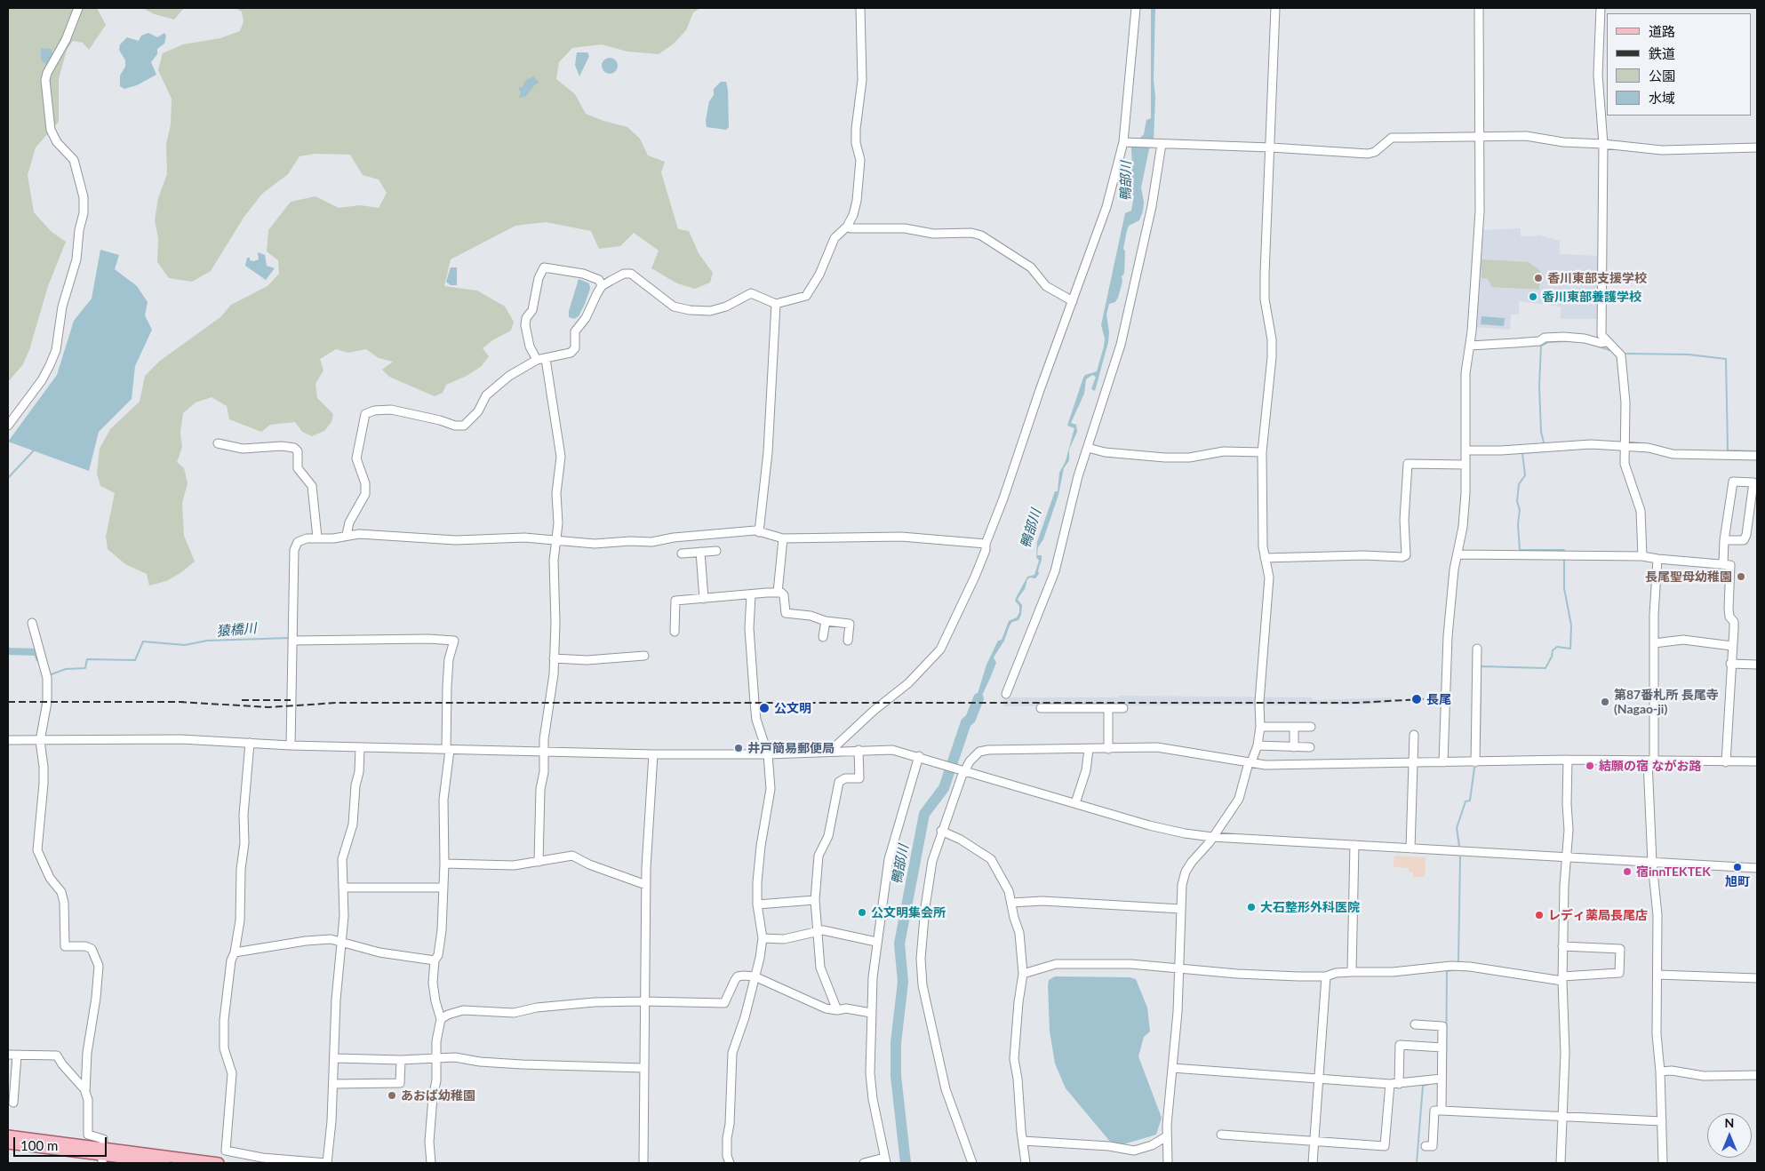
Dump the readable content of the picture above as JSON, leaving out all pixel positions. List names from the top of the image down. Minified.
{"water":["鴨部川","猿橋川"],"places":["香川東部支援学校","香川東部養護学校","長尾聖母幼稚園","長尾","第87番札所 長尾寺 (Nagao-ji)","公文明","井戸簡易郵便局","結願の宿 ながお路","旭町","宿innTEKTEK","大石整形外科医院","公文明集会所","レディ薬局長尾店","あおば幼稚園"],"legend":["道路","鉄道","公園","水域"],"scale_bar":"100 m","north":"top"}
